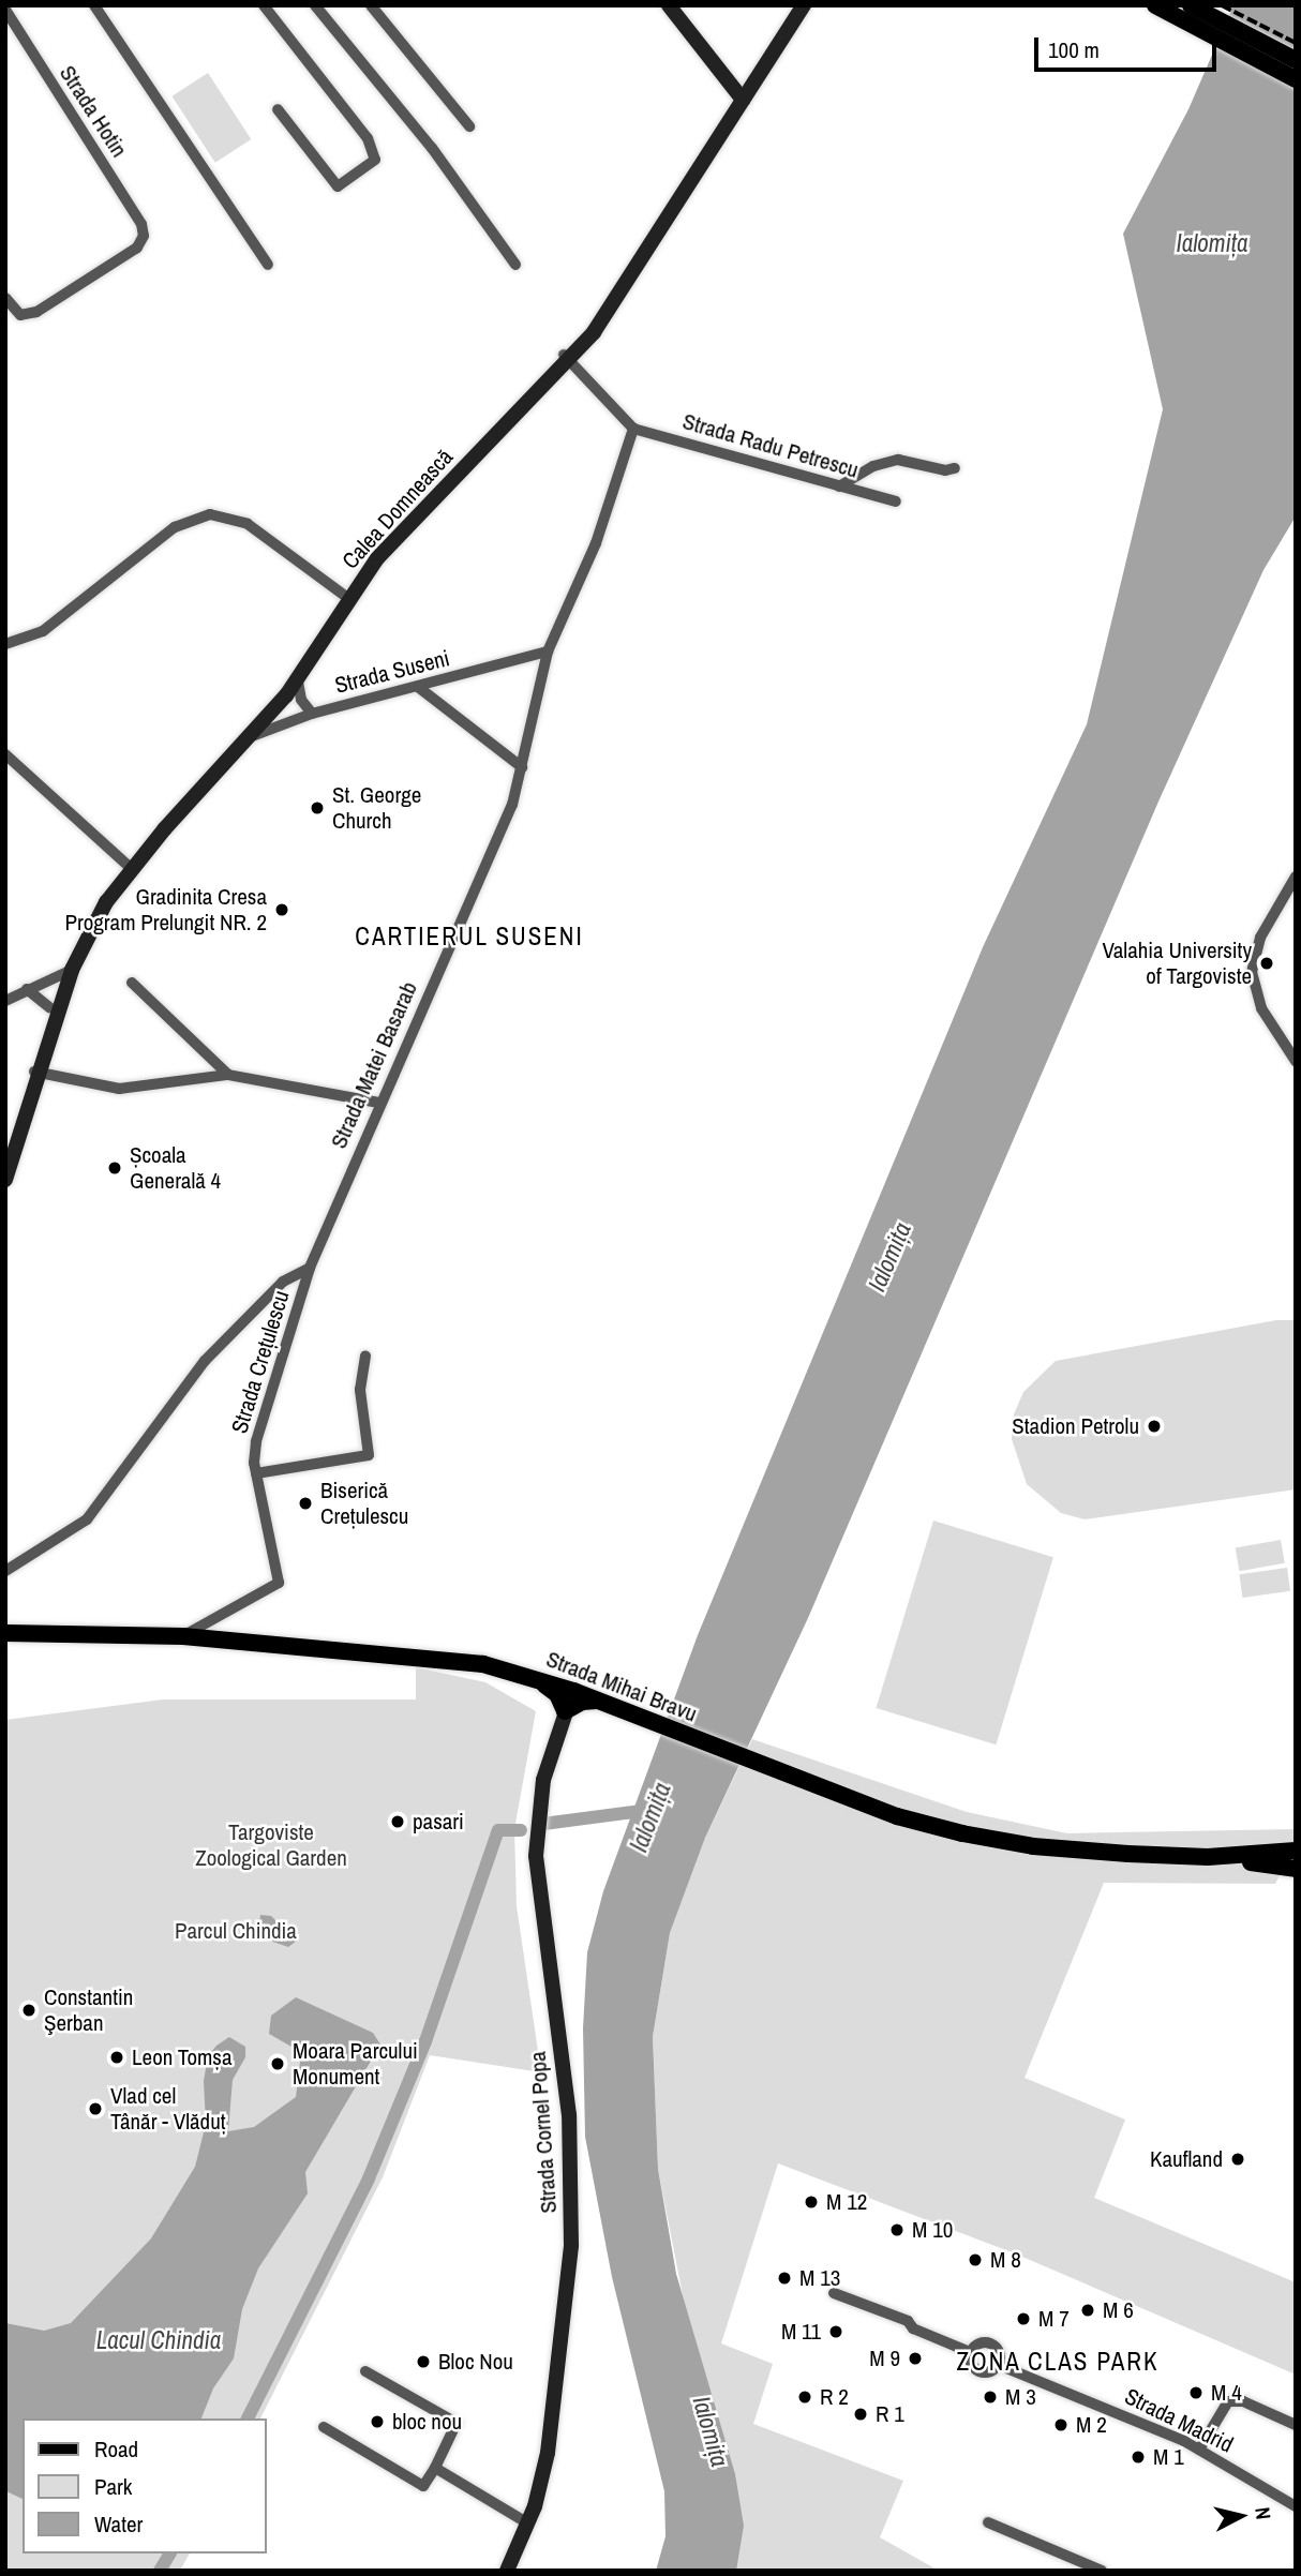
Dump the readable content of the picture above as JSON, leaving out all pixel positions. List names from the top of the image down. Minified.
{"streets":{"main road":["Calea Domnească","Strada Mihai Bravu","Strada Cornel Popa"],"street":["Strada Hotin","Strada Radu Petrescu","Strada Suseni","Strada Matei Basarab","Strada Crețulescu","Strada Madrid"]},"crossings":[["Strada Radu Petrescu","Strada Matei Basarab"],["Calea Domnească","Strada Suseni"],["Strada Suseni","Strada Matei Basarab"],["Strada Matei Basarab","Strada Crețulescu"],["Strada Crețulescu","Strada Mihai Bravu"],["Strada Mihai Bravu","Strada Cornel Popa"]],"districts":["CARTIERUL SUSENI","ZONA CLAS PARK"],"water":["Ialomița","Lacul Chindia"],"parks":["Targoviste Zoological Garden","Parcul Chindia"],"places":["St. George Church","Gradinita Cresa Program Prelungit NR. 2","Valahia University of Targoviste","Școala Generală 4","Stadion Petrolu","Biserică Crețulescu","pasari","Constantin Şerban","Leon Tomșa","Moara Parcului Monument","Vlad cel Tânăr - Vlăduț","Kaufland","M 12","M 10","M 8","M 13","M 6","M 7","M 11","M 9","Bloc Nou","M 4","R 2","M 3","R 1","bloc nou","M 2","M 1"],"legend":["Road","Park","Water"],"scale_bar":"100 m","north":"right"}
